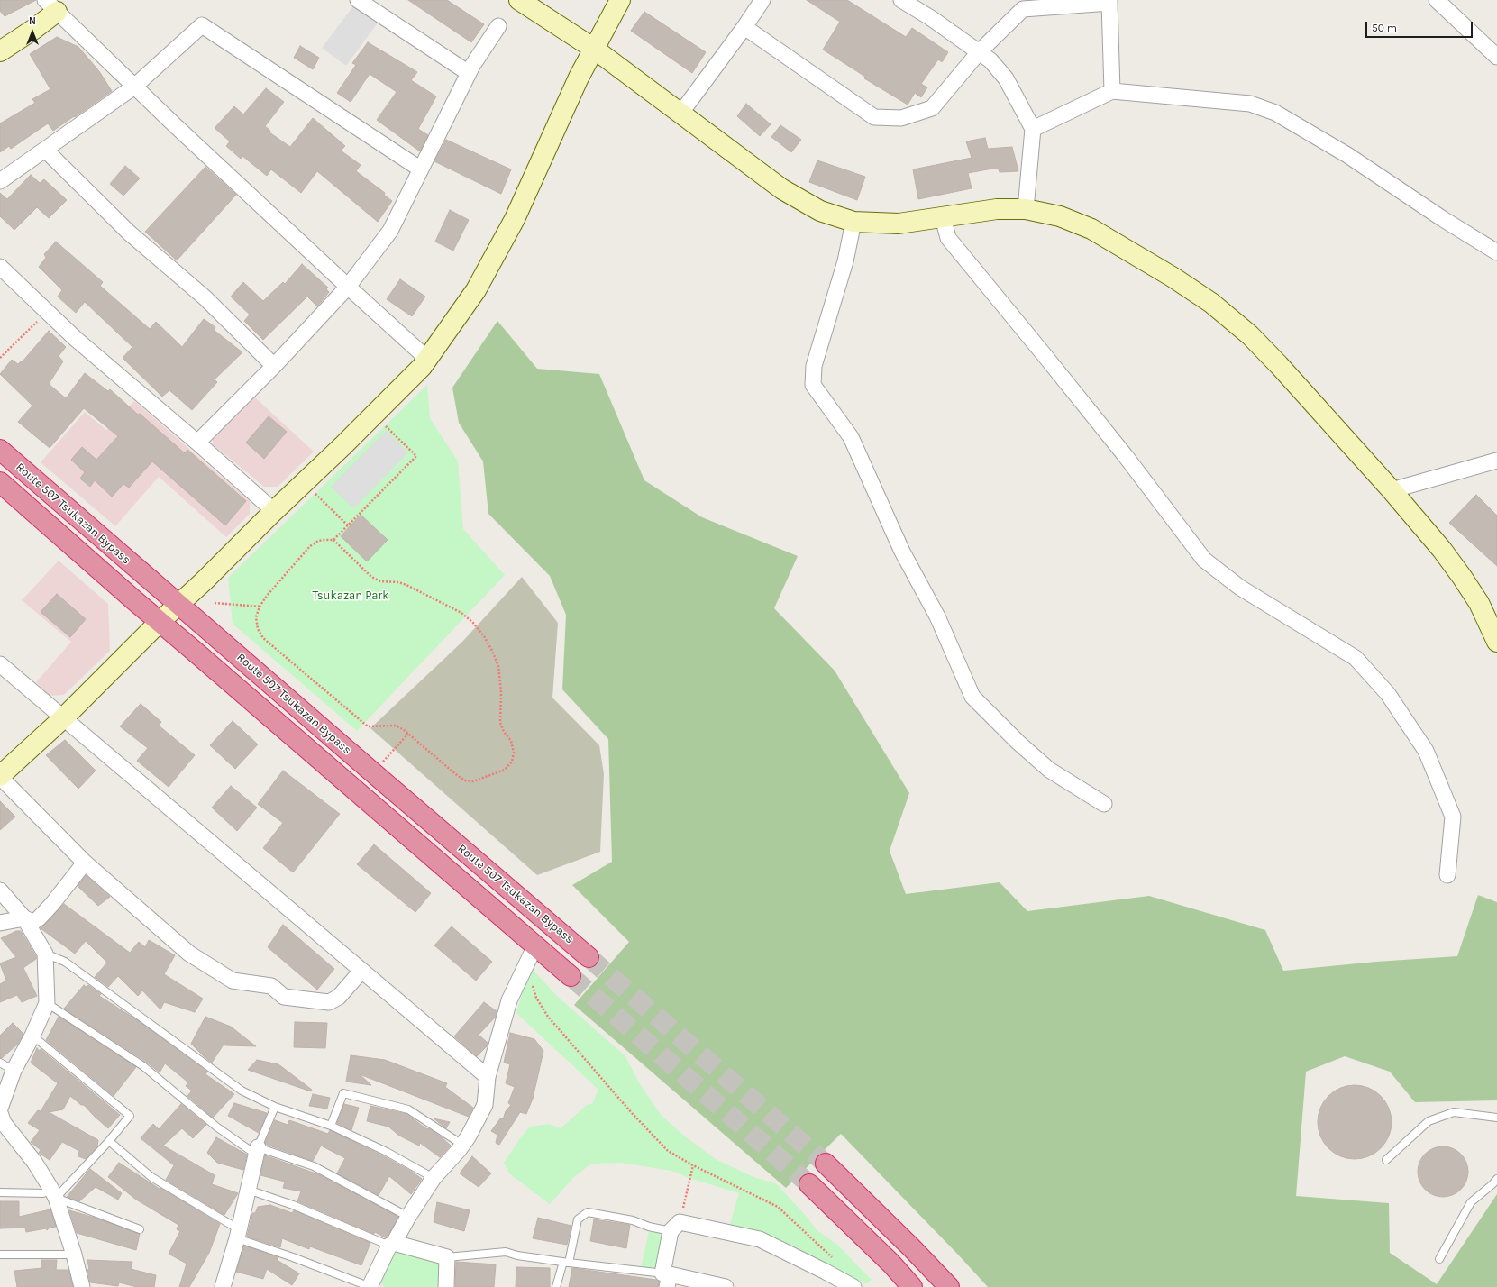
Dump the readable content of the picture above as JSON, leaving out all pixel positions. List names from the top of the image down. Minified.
{"streets":{"highway":["Route 507 Tsukazan Bypass"]},"parks":["Tsukazan Park"],"scale_bar":"50 m","north":"top"}
